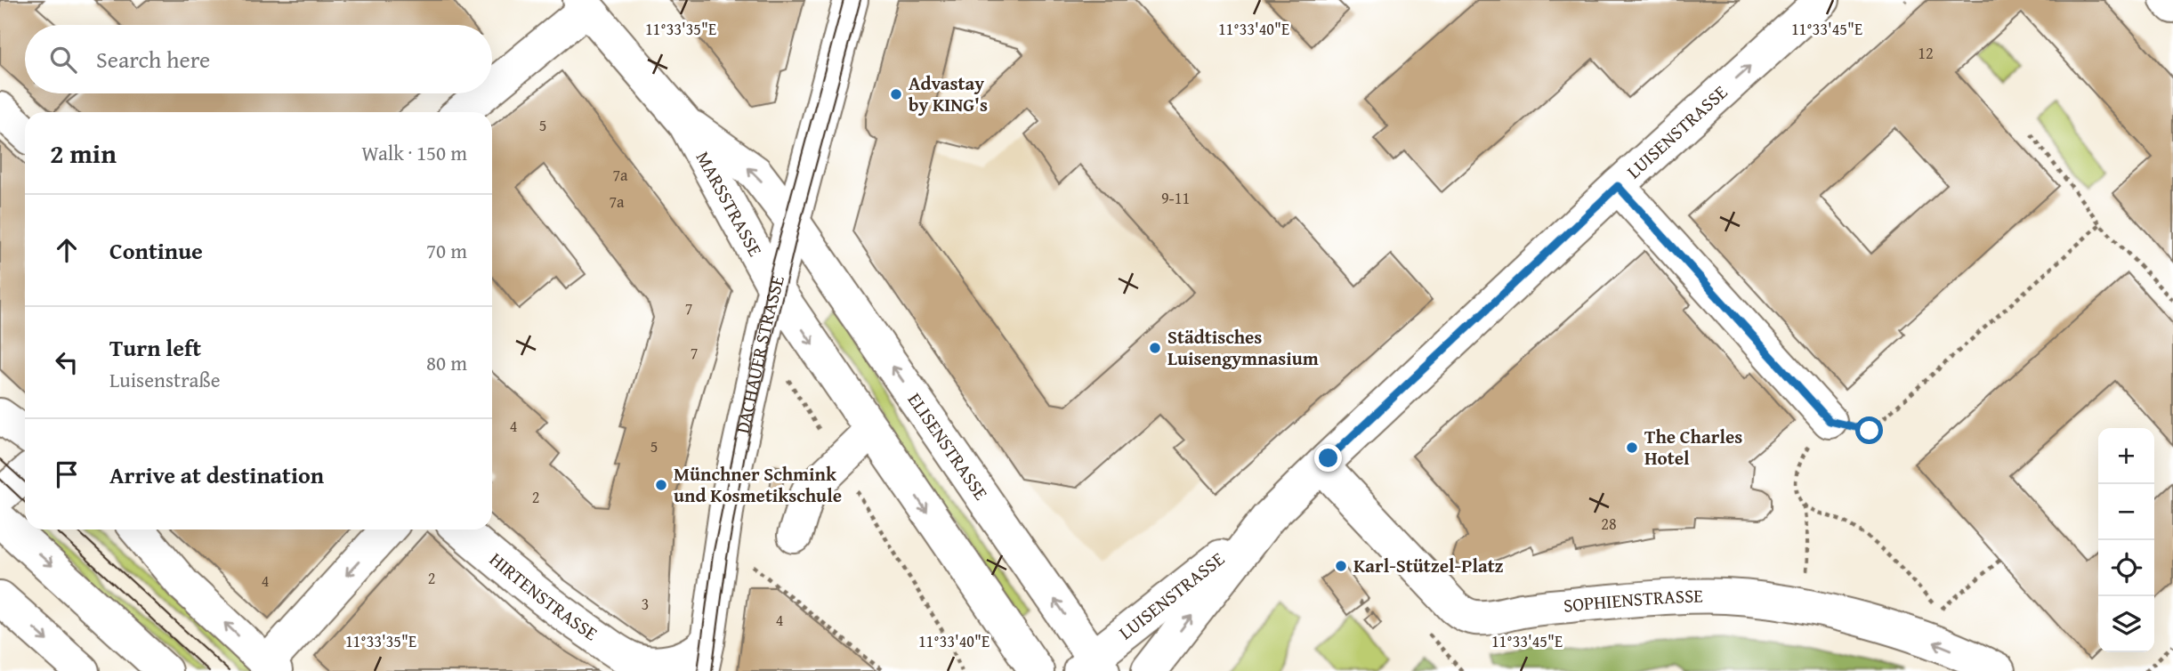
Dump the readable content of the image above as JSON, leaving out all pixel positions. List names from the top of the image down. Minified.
{"streets":{"street":["LUISENSTRASSE","MARSSTRASSE","DACHAUER STRASSE","ELISENSTRASSE","HIRTENSTRASSE","SOPHIENSTRASSE"]},"crossings":[["LUISENSTRASSE","ELISENSTRASSE"],["LUISENSTRASSE","SOPHIENSTRASSE"],["MARSSTRASSE","DACHAUER STRASSE"],["MARSSTRASSE","ELISENSTRASSE"],["DACHAUER STRASSE","ELISENSTRASSE"],["DACHAUER STRASSE","HIRTENSTRASSE"]],"places":["Advastay by KING's","Städtisches Luisengymnasium","The Charles Hotel","Münchner Schmink und Kosmetikschule","Karl-Stützel-Platz"],"house_numbers":["12","5","7a","9-11","7a","7","7","4","5","2","28","2","4","3","4"],"page":{"search":"Search here","heading":["2 min","Walk · 150 m"],"list":[["Continue","70 m"],["Turn left","Luisenstraße","80 m"],"Arrive at destination"],"map_buttons":["+","−"]},"coordinates":["11°33'35\"E","11°33'40\"E","11°33'45\"E"]}
